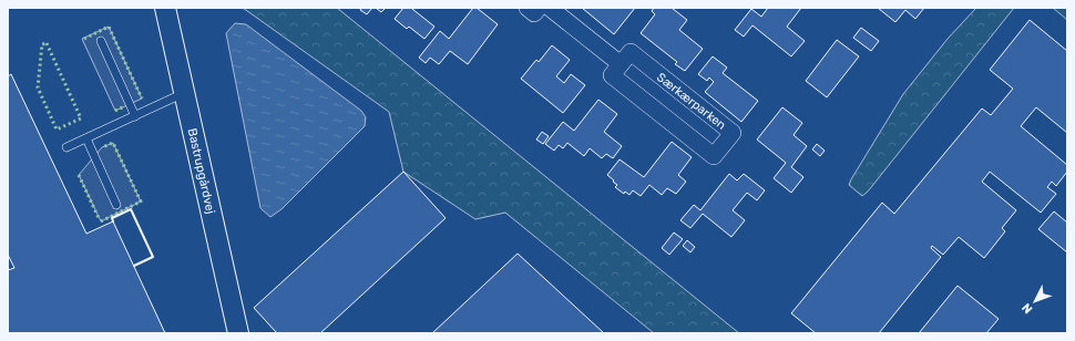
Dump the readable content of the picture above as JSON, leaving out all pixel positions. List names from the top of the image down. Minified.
{"streets":{"street":["Særkærparken","Bastrupgårdvej"]},"north":"bottom left"}
